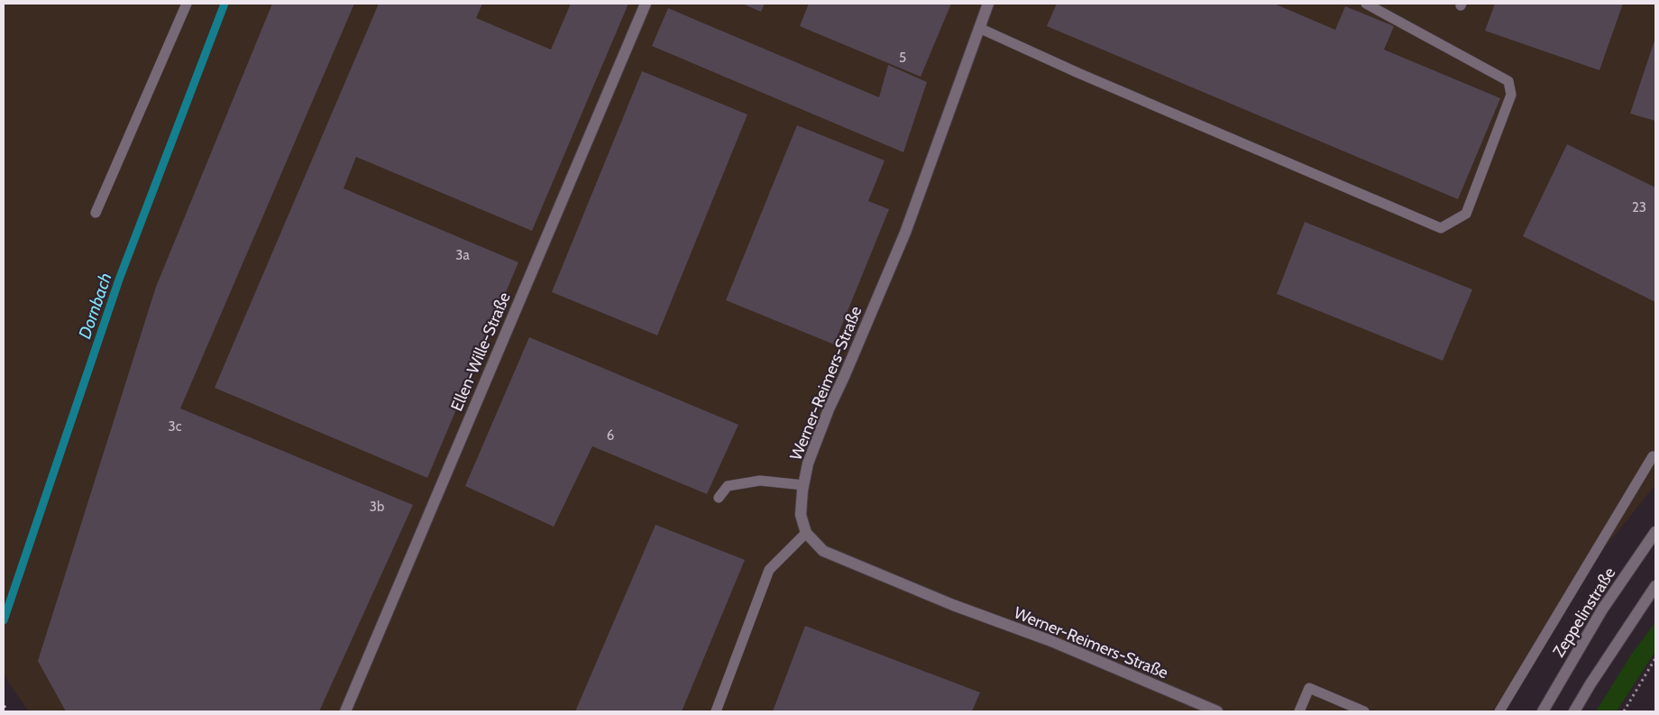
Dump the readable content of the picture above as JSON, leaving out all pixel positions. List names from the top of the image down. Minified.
{"streets":{"street":["Ellen-Wille-Straße","Werner-Reimers-Straße","Zeppelinstraße"]},"water":["Dornbach"],"house_numbers":["5","23","3a","3c","6","3b"]}
